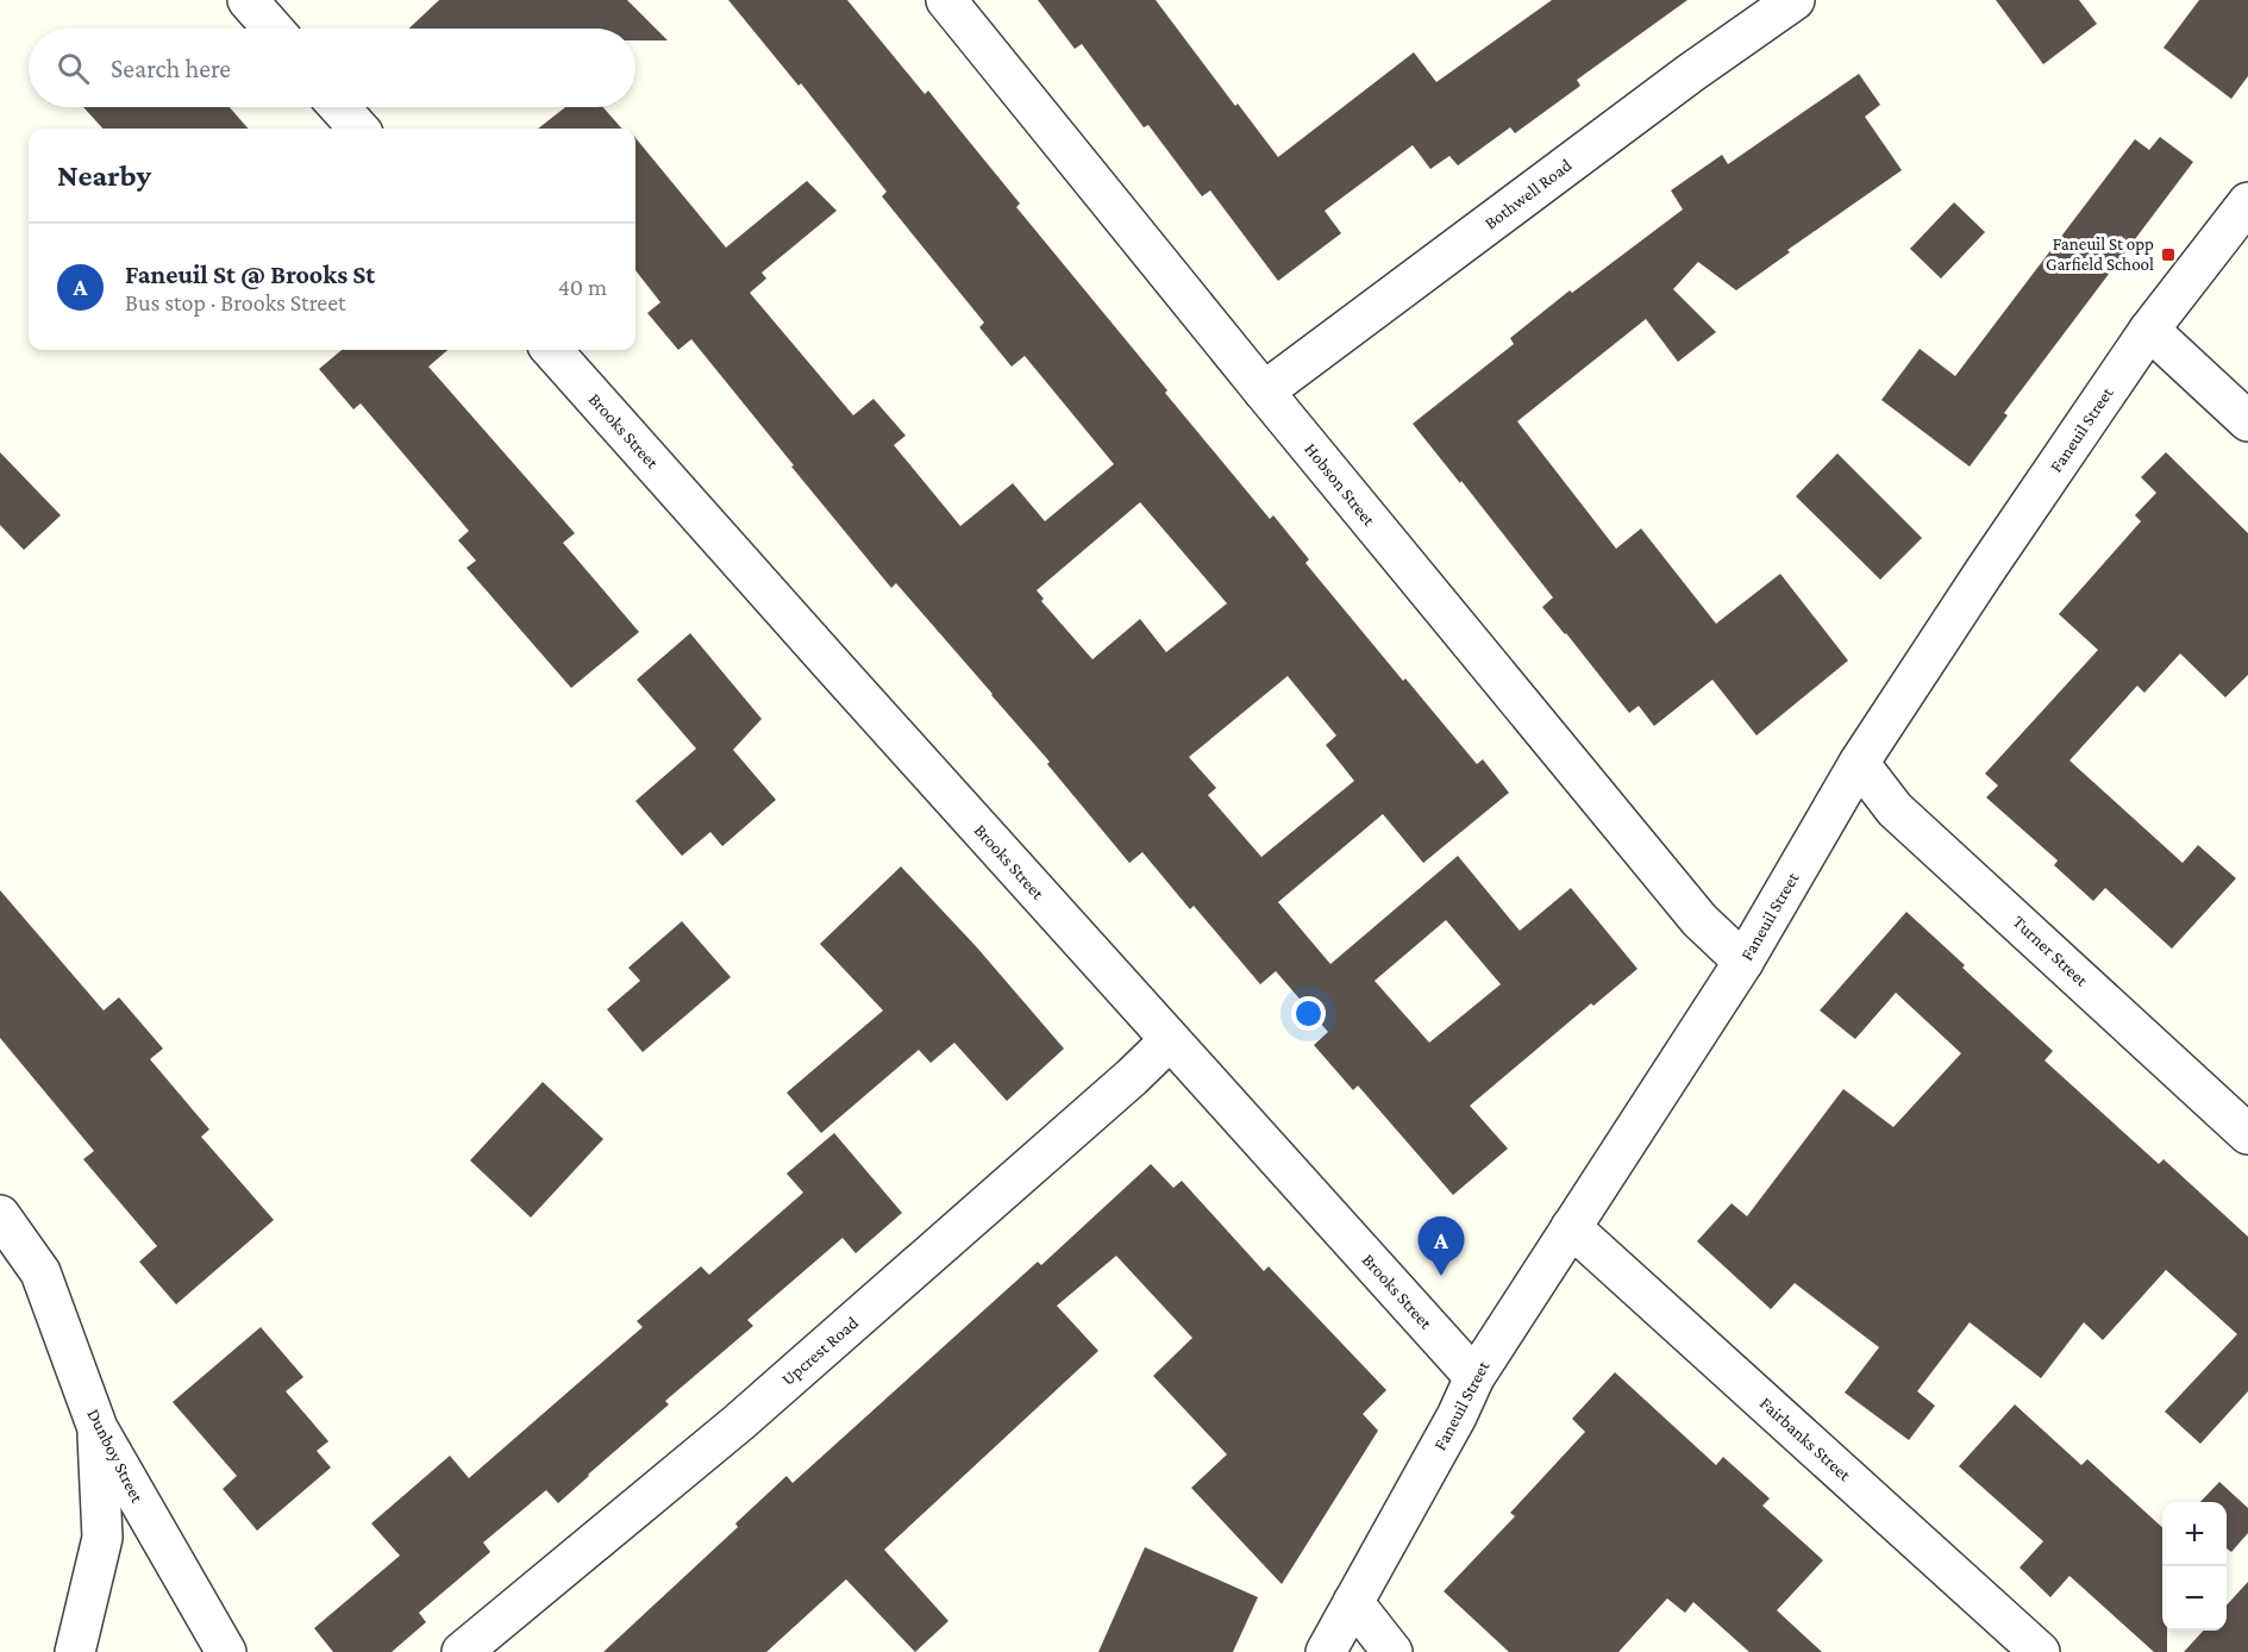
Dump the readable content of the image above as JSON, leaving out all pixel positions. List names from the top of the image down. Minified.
{"streets":{"street":["Bothwell Road","Faneuil Street","Brooks Street","Hobson Street","Turner Street","Upcrest Road","Fairbanks Street","Dunboy Street"]},"crossings":[["Bothwell Road","Hobson Street"],["Faneuil Street","Brooks Street"],["Faneuil Street","Hobson Street"],["Faneuil Street","Turner Street"],["Faneuil Street","Fairbanks Street"],["Brooks Street","Upcrest Road"]],"places":{"transit":["Faneuil St opp Garfield School"]},"page":{"search":"Search here","heading":"Nearby","list":[{"mark":"A","name":"Faneuil St @ Brooks St","note":"Bus stop · Brooks Street","value":"40 m"}],"pins":"A","map_buttons":["+","−"]}}
